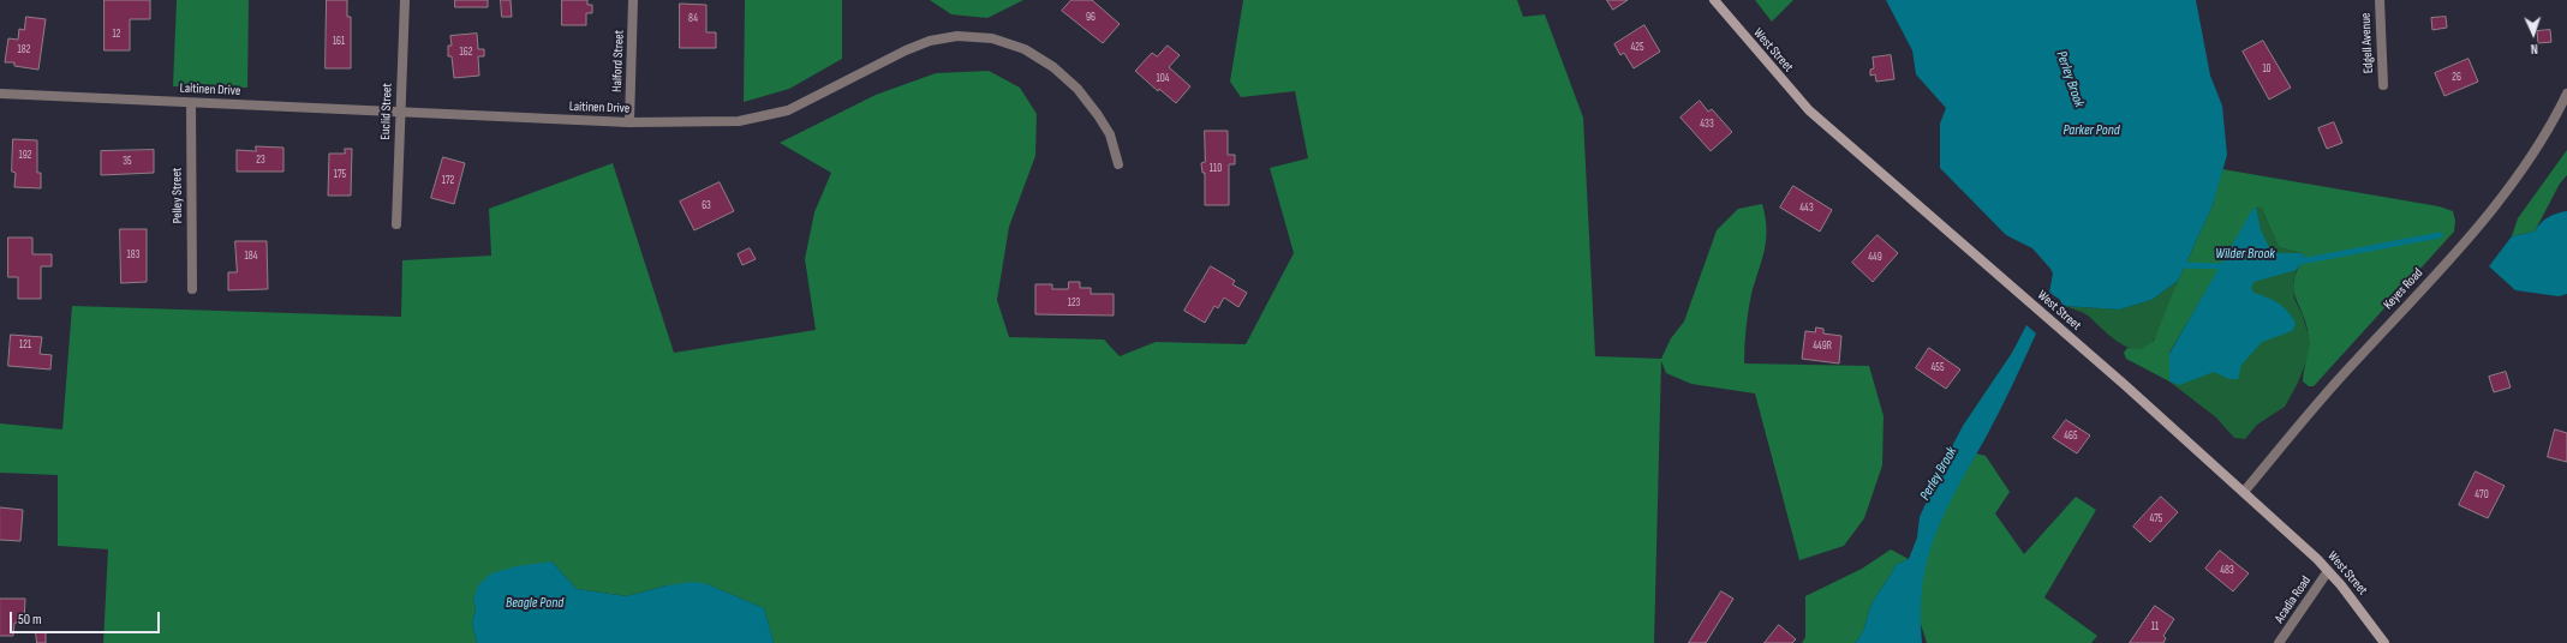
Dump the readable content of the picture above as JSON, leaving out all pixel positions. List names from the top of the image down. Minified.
{"streets":{"main road":["West Street"],"street":["Edgell Avenue","Halford Street","Laitinen Drive","Euclid Street","Pelley Street","Keyes Road","Acadia Road"]},"crossings":[["West Street","Keyes Road"],["West Street","Acadia Road"],["Halford Street","Laitinen Drive"],["Laitinen Drive","Euclid Street"],["Laitinen Drive","Pelley Street"]],"water":["Perley Brook","Parker Pond","Wilder Brook","Beagle Pond"],"house_numbers":["96","84","12","161","425","182","162","10","26","104","433","192","23","35","110","175","172","63","443","183","184","449","123","121","449R","455","465","470","475","483","11"],"scale_bar":"50 m","north":"bottom"}
